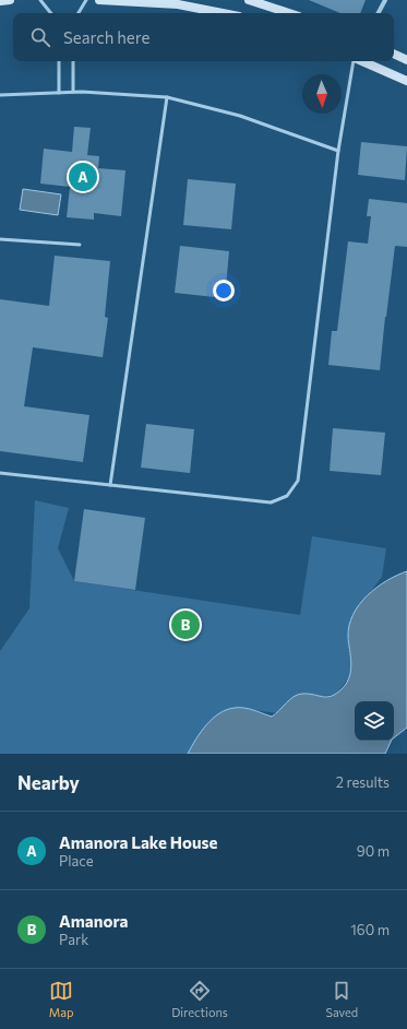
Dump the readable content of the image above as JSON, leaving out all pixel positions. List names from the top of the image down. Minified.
{"north":"bottom","page":{"search":"Search here","pins":["A","B"],"heading":["Nearby","2 results"],"list":[{"mark":"A","name":"Amanora Lake House","note":"Place","value":"90 m"},{"mark":"B","name":"Amanora","note":"Park","value":"160 m"}],"nav":["Map","Directions","Saved"]}}
